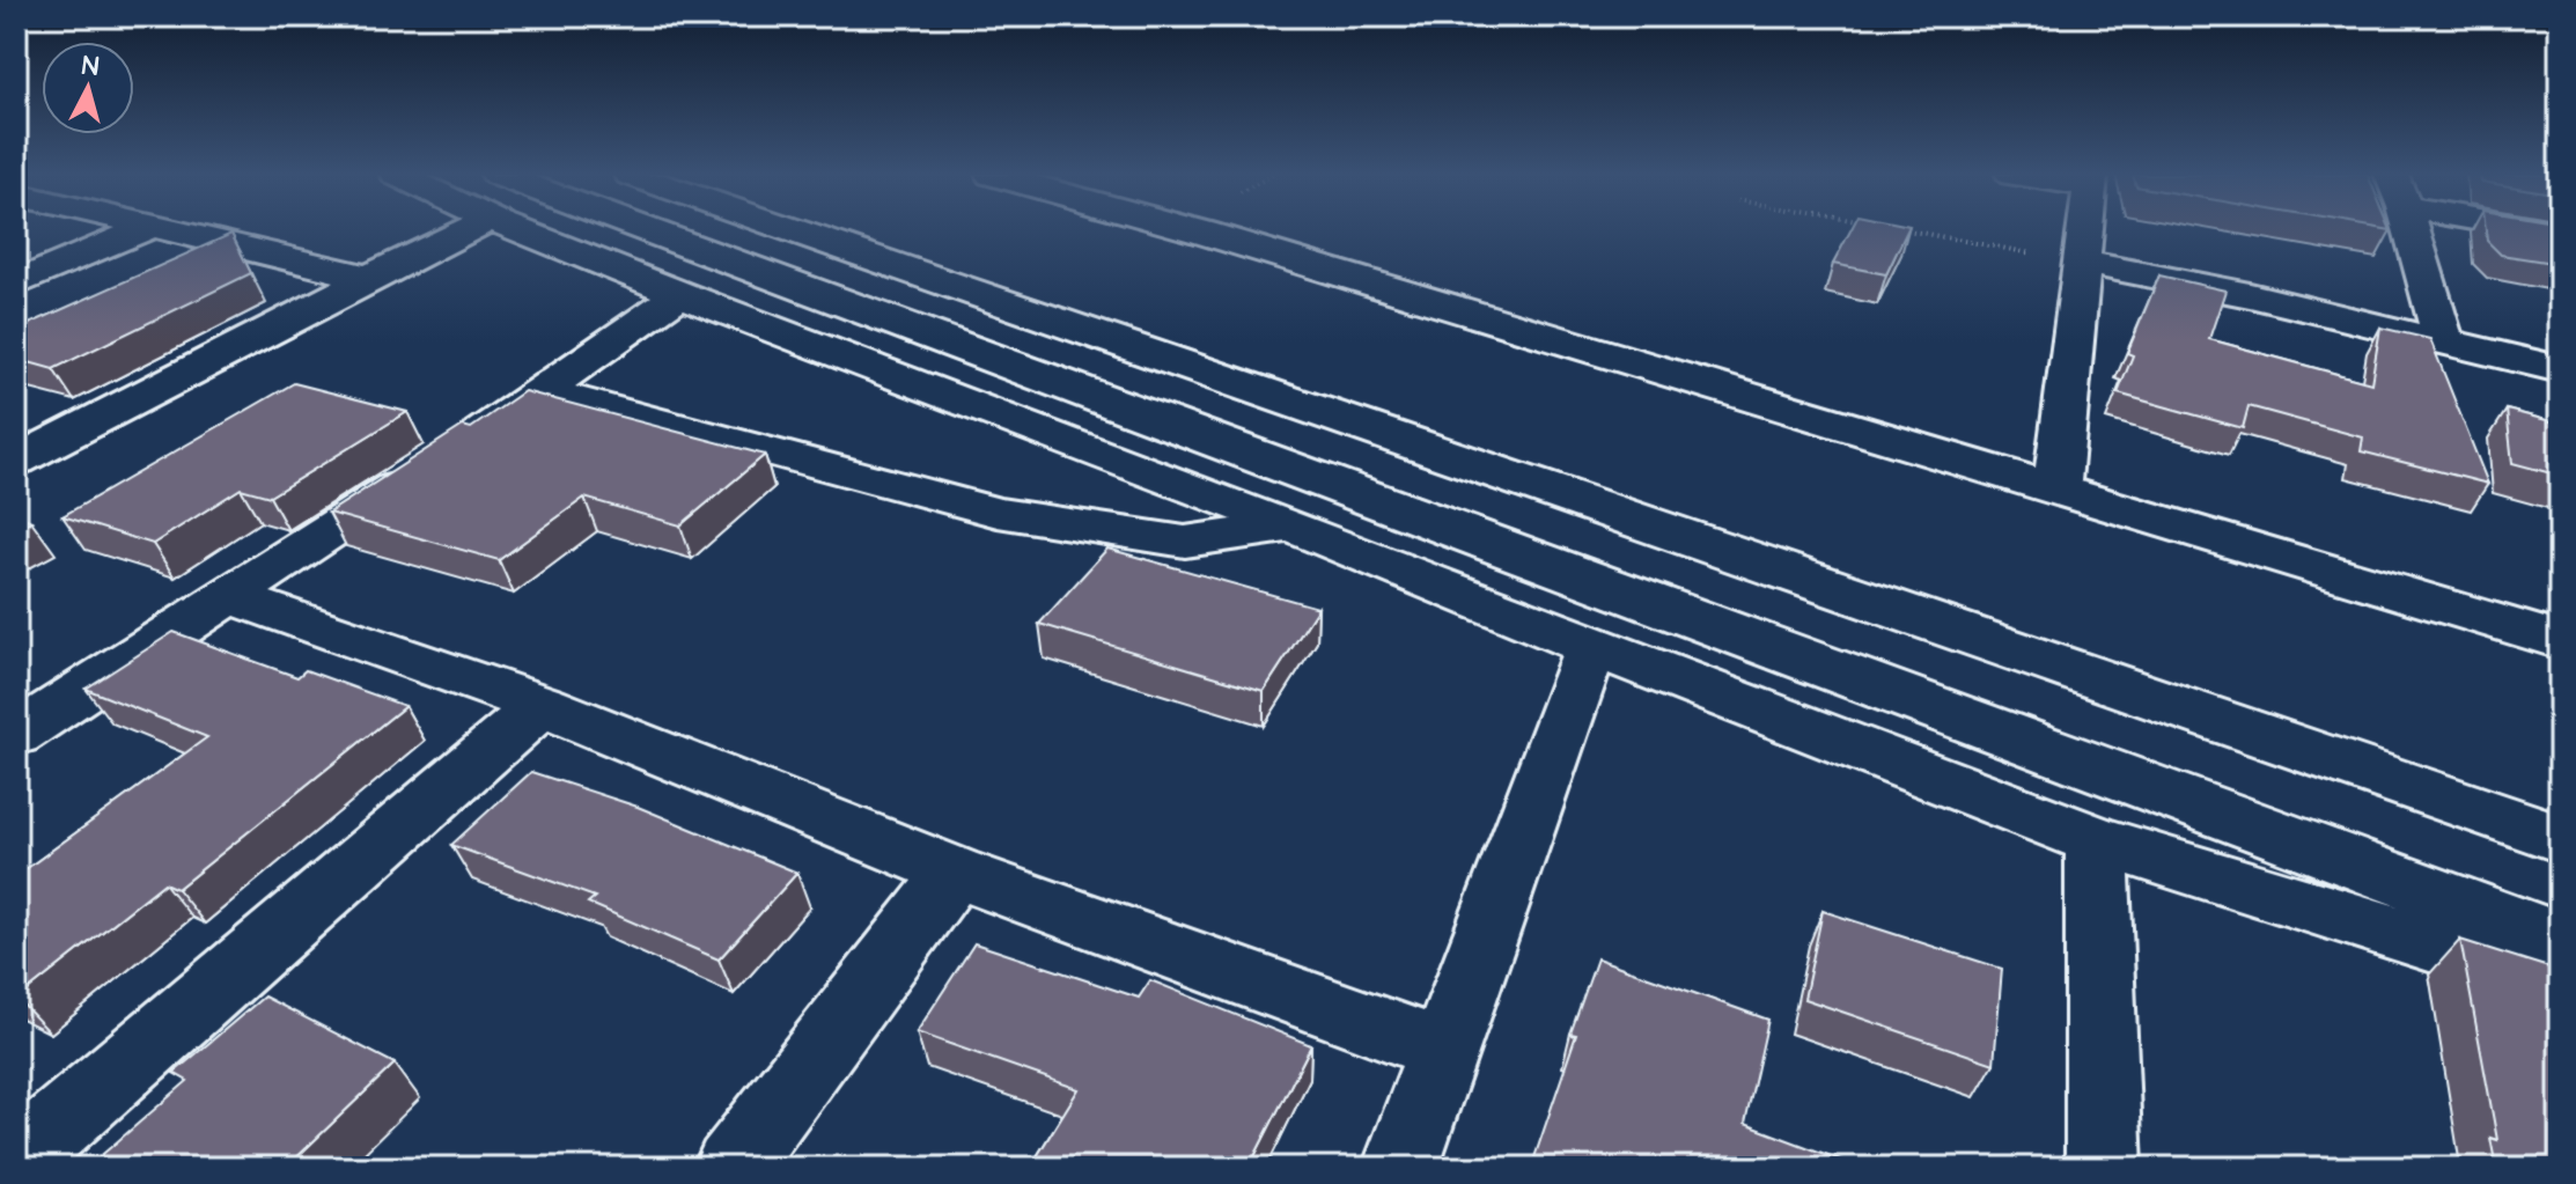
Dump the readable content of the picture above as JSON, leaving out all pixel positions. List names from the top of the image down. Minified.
{"north":"top"}
